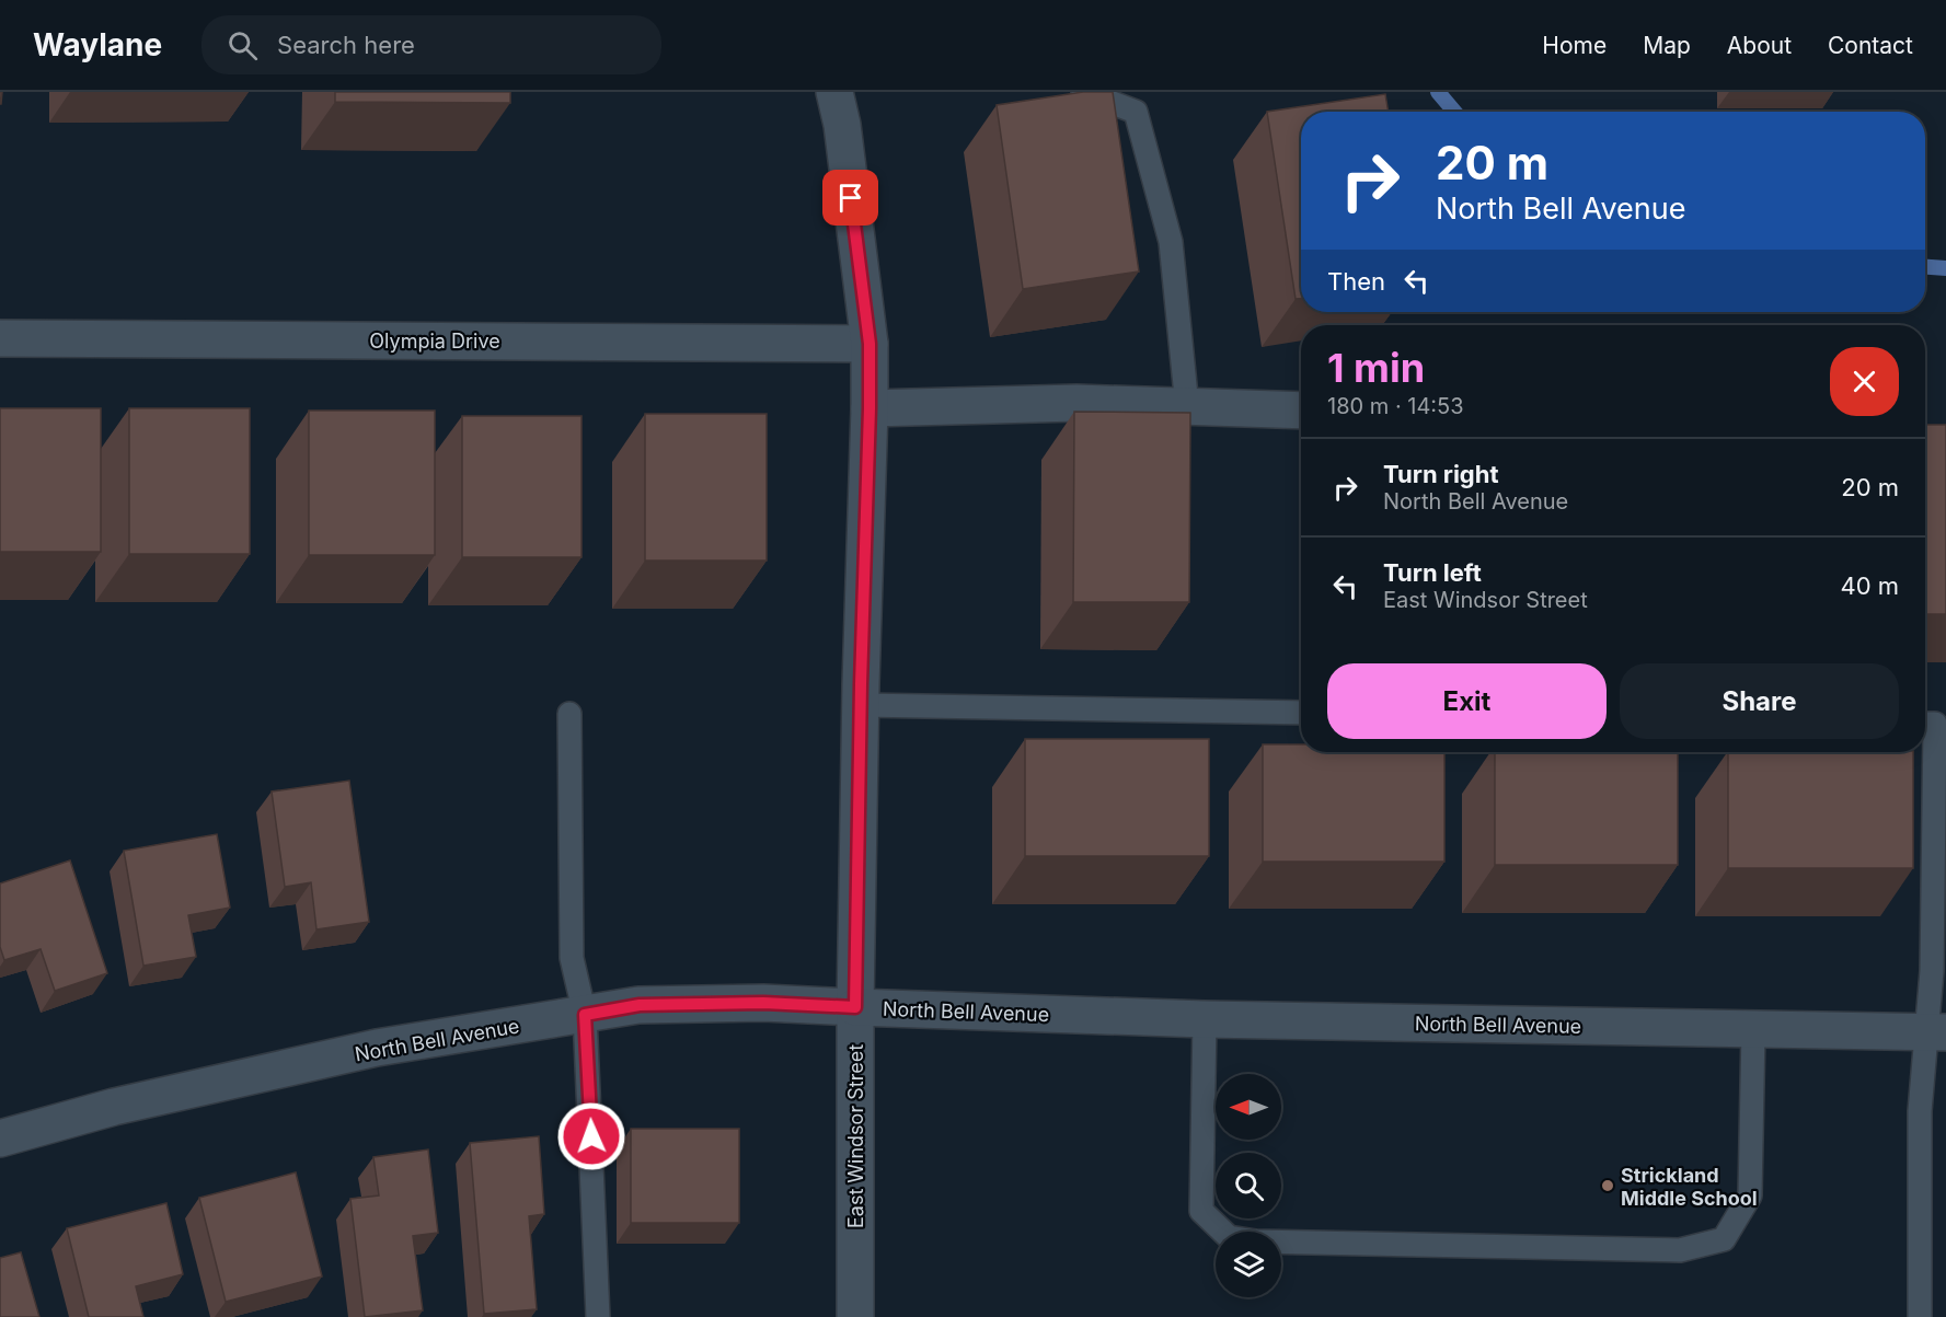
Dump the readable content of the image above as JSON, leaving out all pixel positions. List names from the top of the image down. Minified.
{"streets":{"street":["Olympia Drive","North Bell Avenue","East Windsor Street"]},"crossings":[["Olympia Drive","East Windsor Street"],["North Bell Avenue","East Windsor Street"]],"places":["Strickland Middle School"],"north":"left","page":{"header":"Waylane","search":"Search here","nav":["Home","Map","About","Contact"],"turn":["20 m","North Bell Avenue"],"then":"Then","heading":["1 min","180 m · 14:53"],"list":[{"name":"Turn right","note":"North Bell Avenue","value":"20 m"},{"name":"Turn left","note":"East Windsor Street","value":"40 m"}],"buttons":["Exit","Share"]}}
